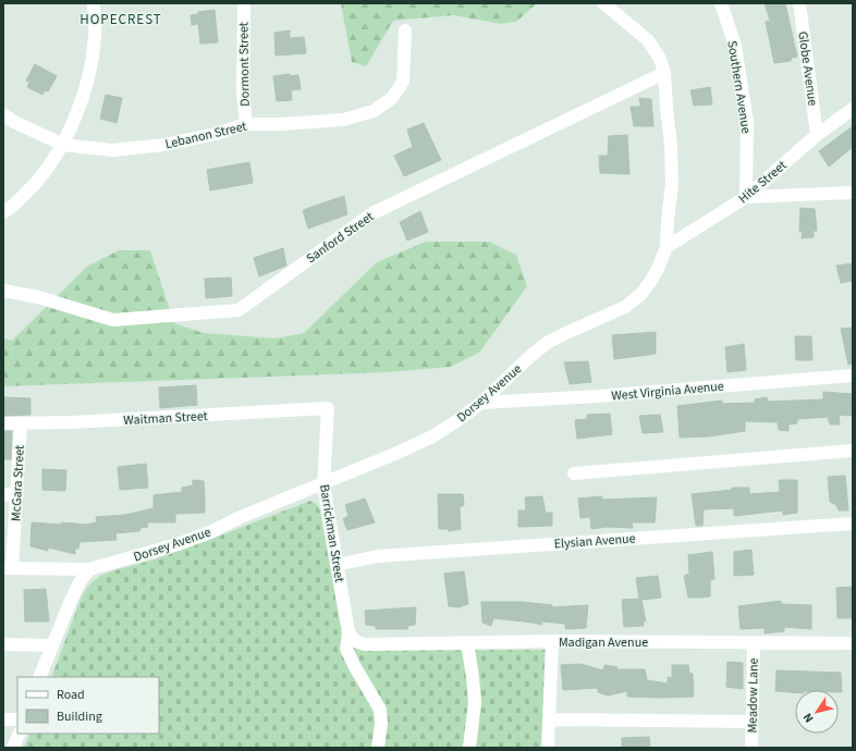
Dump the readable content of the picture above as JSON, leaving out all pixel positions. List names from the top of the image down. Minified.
{"streets":{"street":["Dormont Street","Globe Avenue","Southern Avenue","Lebanon Street","Hite Street","Sanford Street","West Virginia Avenue","Dorsey Avenue","Waitman Street","McGara Street","Barrickman Street","Elysian Avenue","Madigan Avenue","Meadow Lane"]},"crossings":[["Dormont Street","Lebanon Street"],["Globe Avenue","Hite Street"],["Southern Avenue","Hite Street"],["Hite Street","Dorsey Avenue"],["Sanford Street","Dorsey Avenue"],["West Virginia Avenue","Dorsey Avenue"],["Dorsey Avenue","McGara Street"],["Dorsey Avenue","Barrickman Street"],["Waitman Street","McGara Street"],["Waitman Street","Barrickman Street"],["Barrickman Street","Elysian Avenue"],["Barrickman Street","Madigan Avenue"],["Madigan Avenue","Meadow Lane"]],"districts":["HOPECREST"],"legend":["Road","Building"],"north":"bottom left"}
